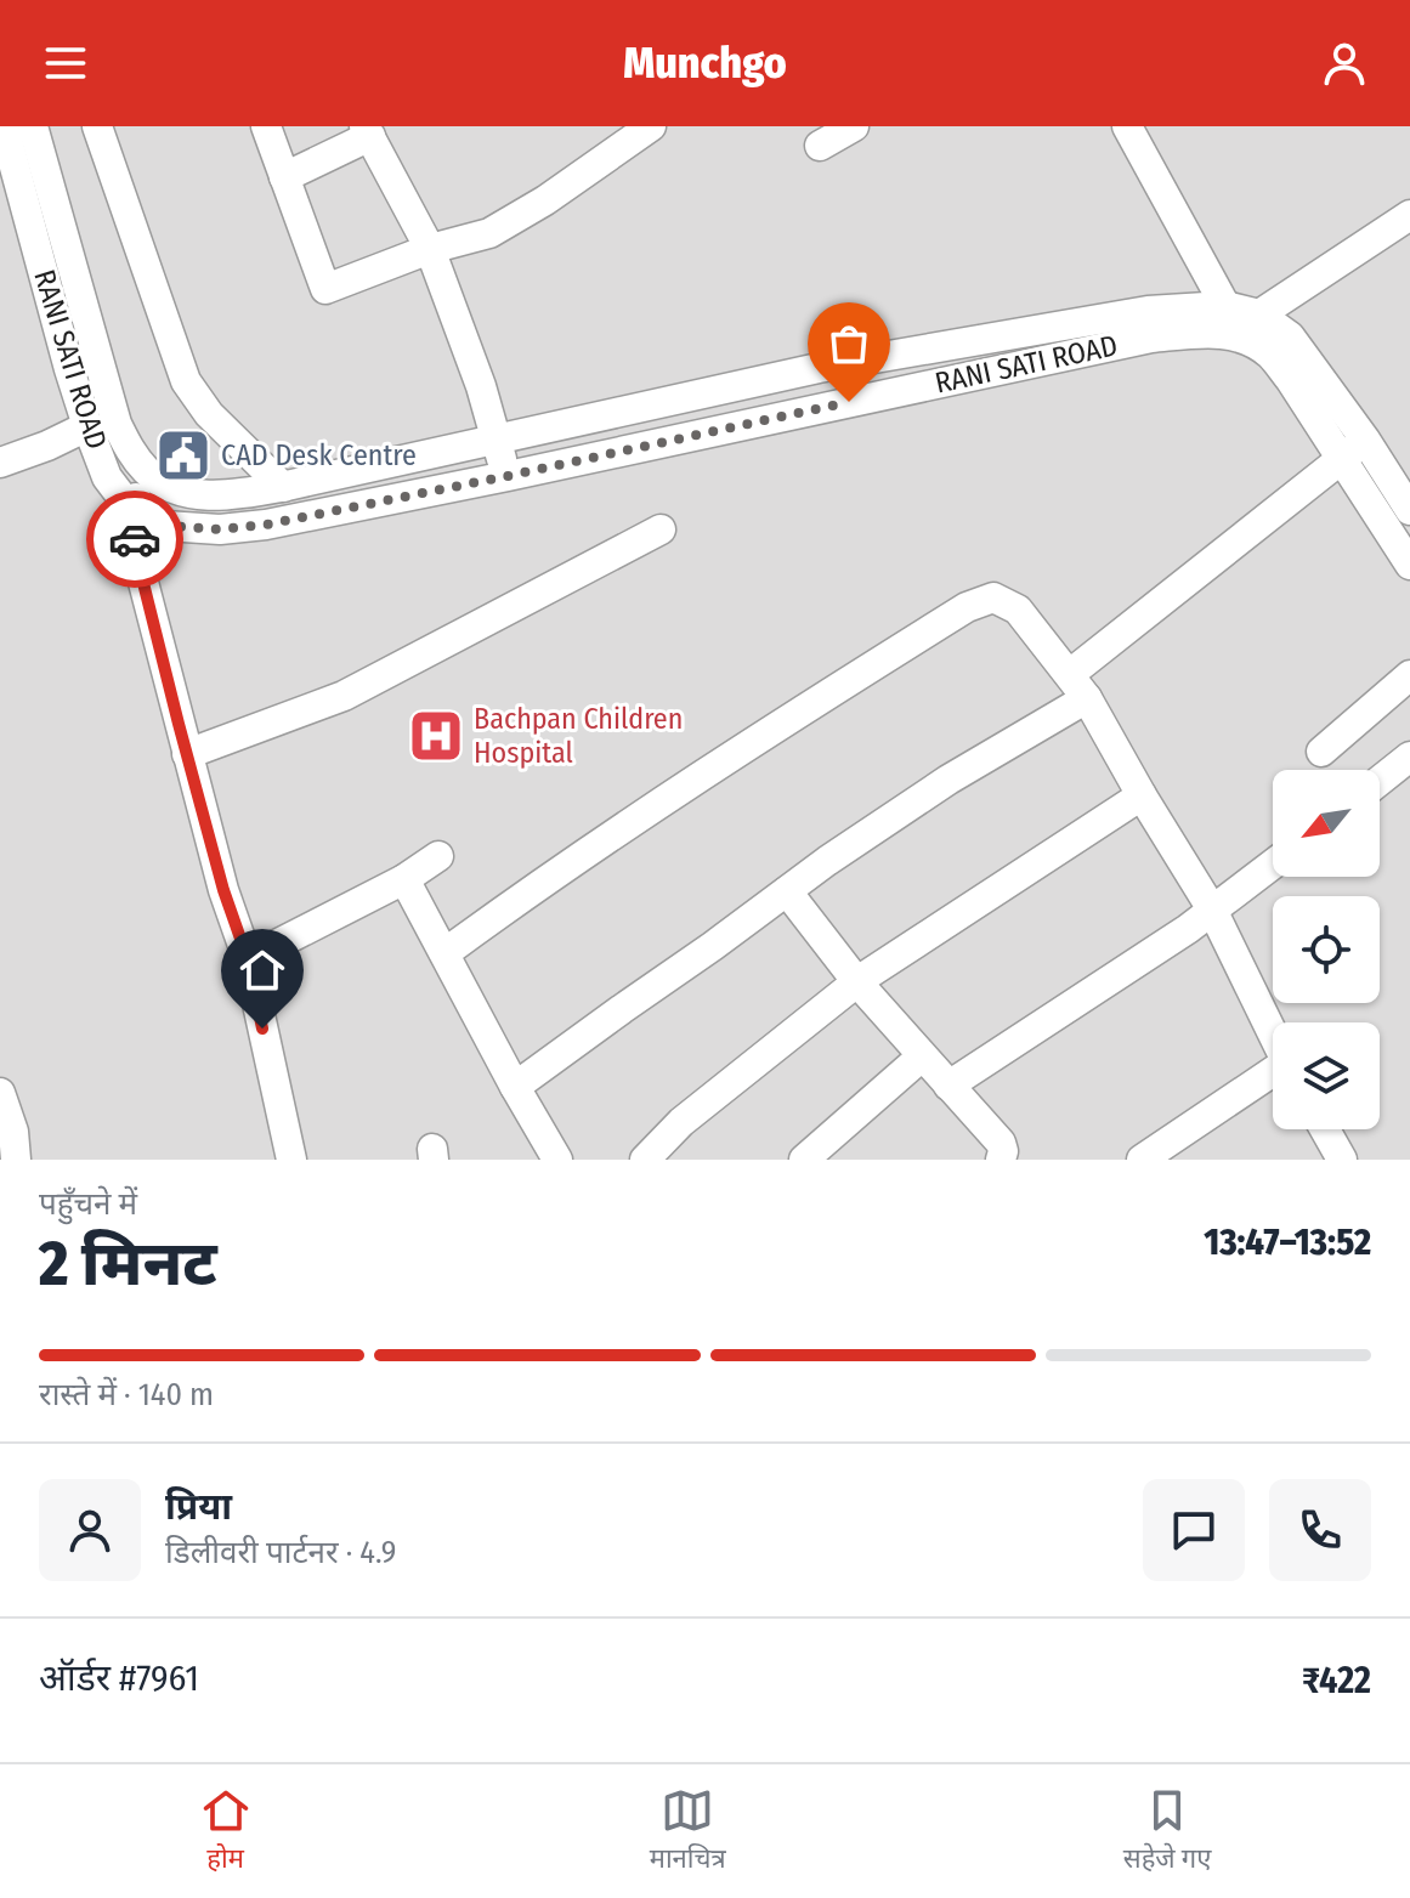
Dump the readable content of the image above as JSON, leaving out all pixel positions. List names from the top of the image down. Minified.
{"streets":{"street":["RANI SATI ROAD"]},"places":{"public building":["CAD Desk Centre"],"hospital":["Bachpan Children Hospital"]},"north":"bottom left","page":{"header":"Munchgo","heading":["2 मिनट","पहुँचने में","13:47–13:52"],"panel":["प्रिया","डिलीवरी पार्टनर · 4.9","ऑर्डर #7961","₹422"],"bar":"रास्ते में · 140 m","tabs":["होम","मानचित्र","सहेजे गए"]}}
